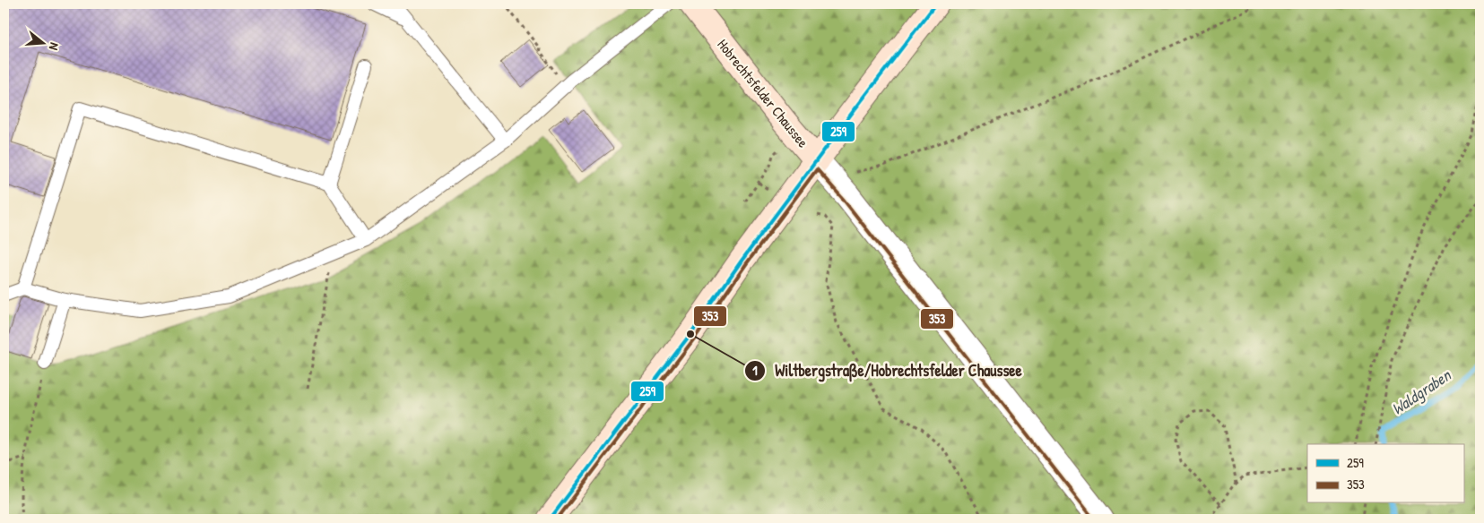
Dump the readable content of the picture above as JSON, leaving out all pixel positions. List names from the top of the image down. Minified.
{"streets":{"main road":["Hobrechtsfelder Chaussee"]},"water":["Waldgraben"],"places":["Wiltbergstraße/Hobrechtsfelder Chaussee"],"lines":["transit line 259","transit line 353"],"legend":["259","353"],"north":"right"}
